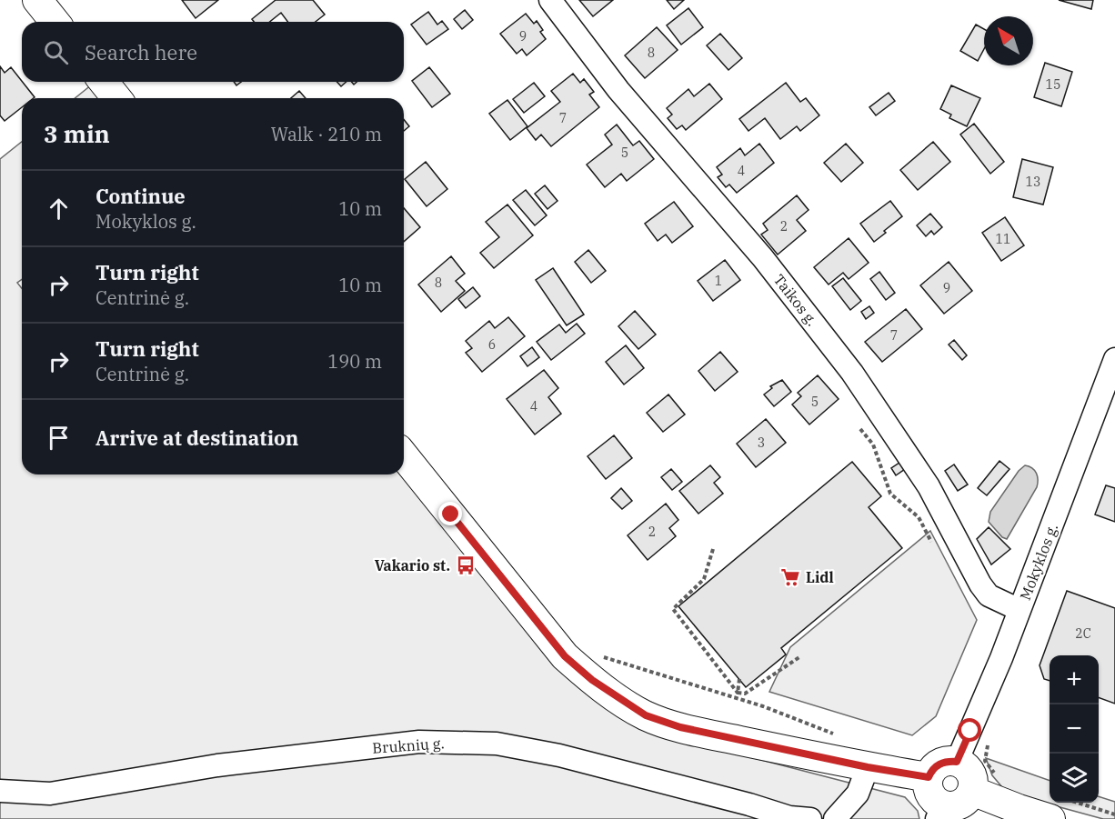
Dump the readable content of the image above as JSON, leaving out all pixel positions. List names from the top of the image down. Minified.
{"streets":{"street":["Taikos g.","Mokyklos g.","Bruknių g."]},"crossings":[["Taikos g.","Mokyklos g."]],"places":{"bus stop":["Vakario st."],"supermarket":["Lidl"]},"house_numbers":["9","8","15","7","5","4","13","2","11","1","8","9","7","6","5","4","3","2","2C"],"north":"top left","page":{"search":"Search here","heading":["3 min","Walk · 210 m"],"list":[["Continue","Mokyklos g.","10 m"],["Turn right","Centrinė g.","10 m"],["Turn right","Centrinė g.","190 m"],"Arrive at destination"],"map_buttons":["+","−"]}}
